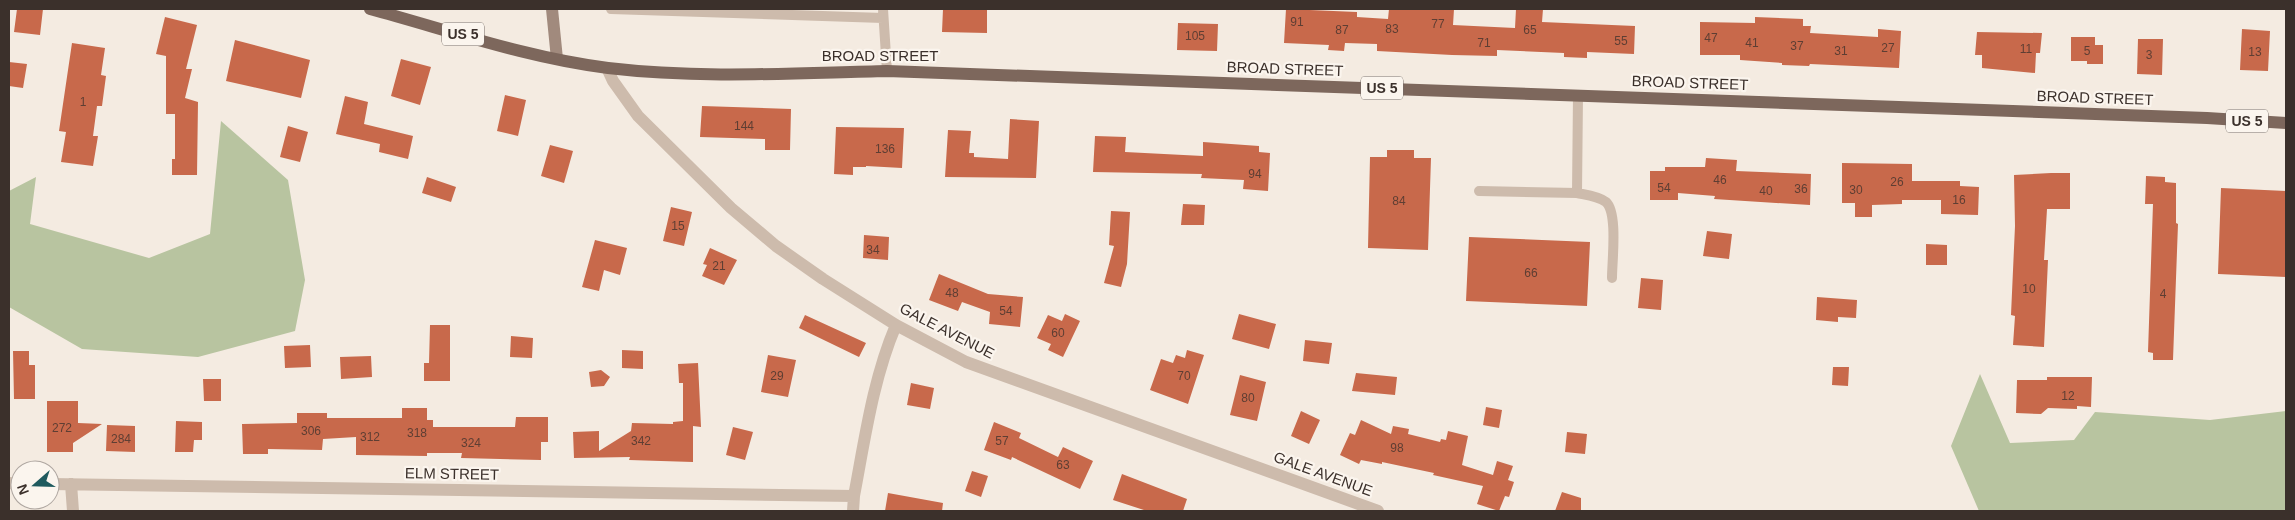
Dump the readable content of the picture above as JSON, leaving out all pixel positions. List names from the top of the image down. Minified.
{"streets":{"main road":["US 5","BROAD STREET"],"street":["GALE AVENUE","ELM STREET"]},"crossings":[["BROAD STREET","GALE AVENUE"]],"house_numbers":["91","77","83","87","65","105","47","55","71","41","37","27","11","31","5","13","3","1","144","136","94","46","26","54","36","30","40","16","84","15","34","21","66","10","48","4","54","60","29","70","12","80","272","306","318","312","284","342","57","324","98","63"],"north":"left"}
